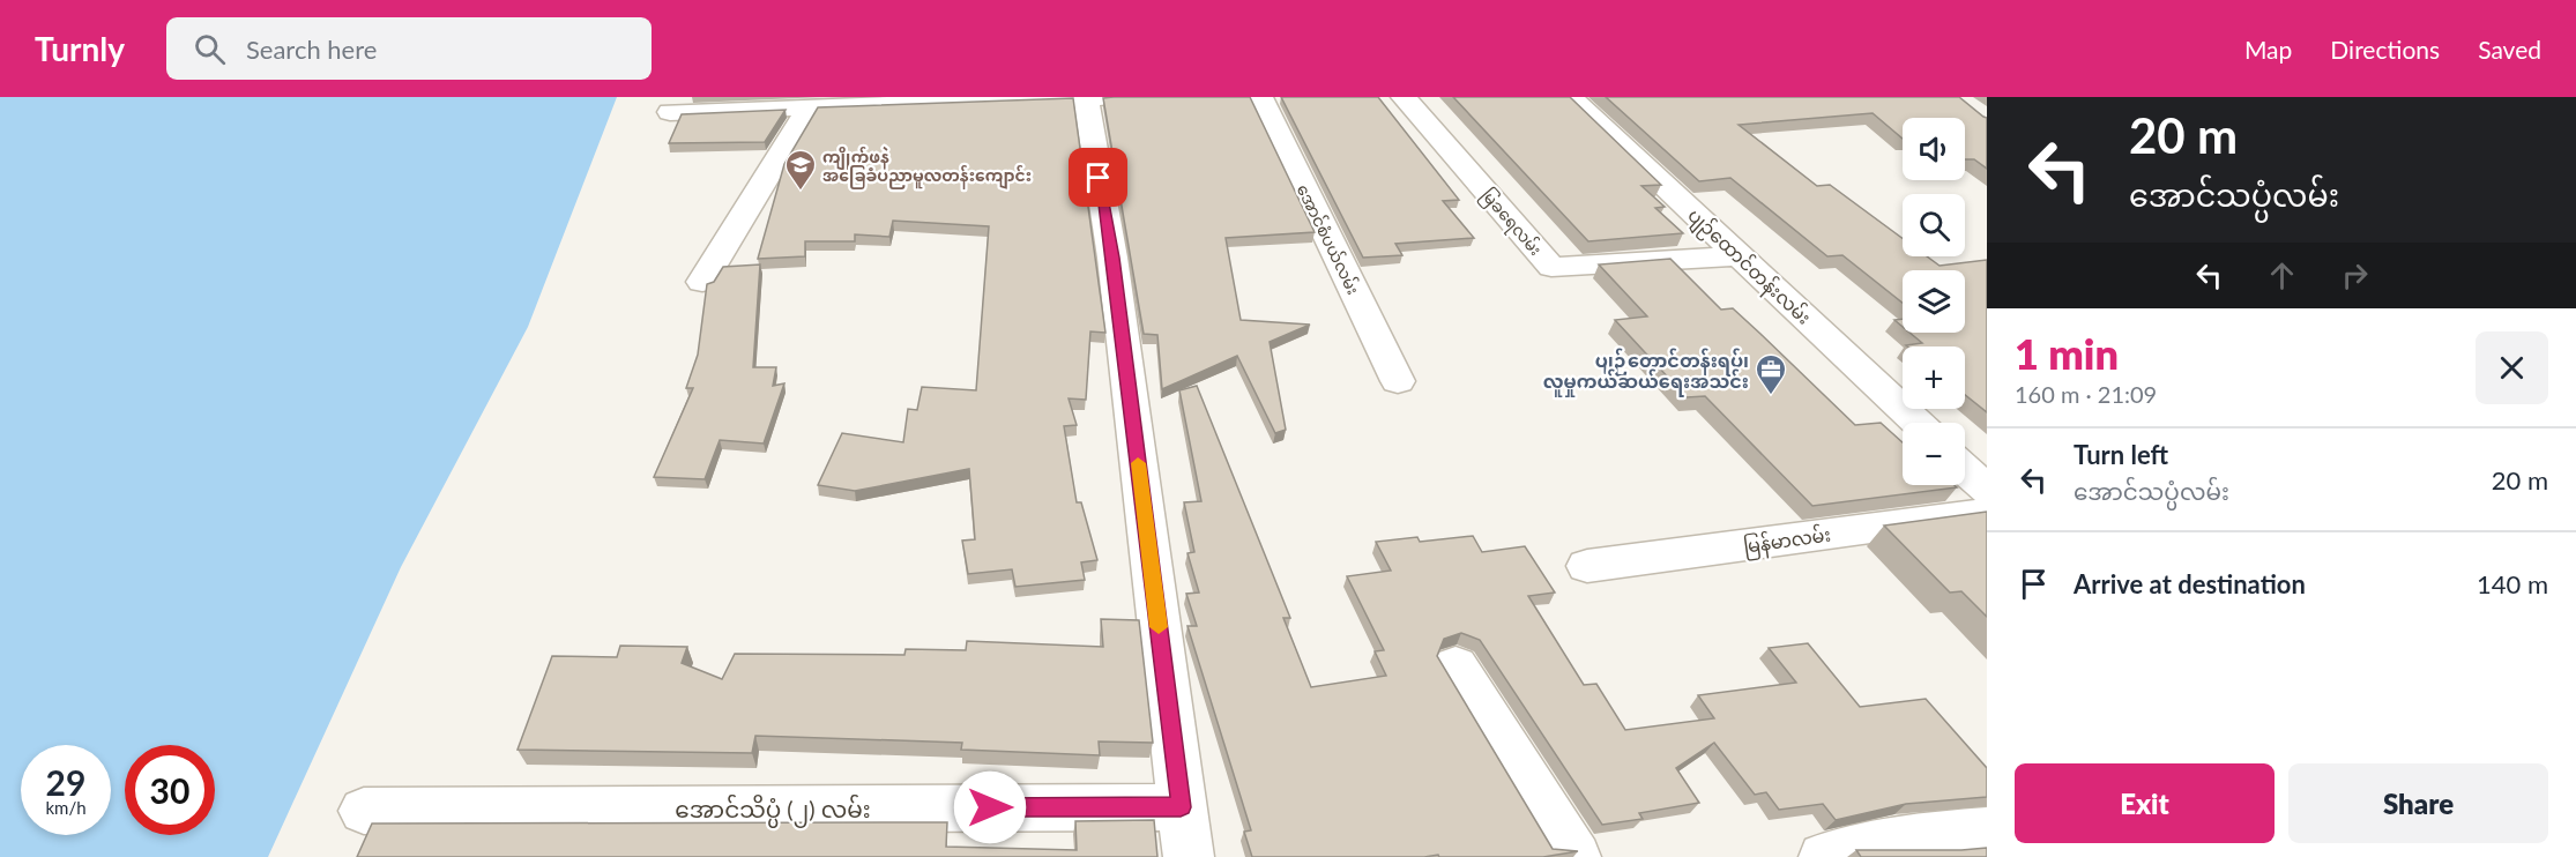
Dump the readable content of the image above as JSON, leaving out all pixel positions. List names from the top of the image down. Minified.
{"streets":{"street":["မြခရေလမ်း","အောင်စံပယ်လမ်း","ပျဉ်ထောင်တန်းလမ်း","မြန်မာလမ်း","အောင်သိပ္ပံ (၂) လမ်း"]},"crossings":[["မြခရေလမ်း","ပျဉ်ထောင်တန်းလမ်း"]],"places":{"school or university":["ကျိုက်ဖနဲ အခြေခံပညာမူလတန်းကျောင်း"],"office":["ပျဉ်တောင်တန်းရပ်၊ လူမှုကယ်ဆယ်ရေးအသင်း"]},"page":{"header":"Turnly","search":"Search here","nav":["Map","Directions","Saved"],"turn":["20 m","အောင်သပ္ပံလမ်း"],"map_buttons":["+","−"],"heading":["1 min","160 m · 21:09"],"list":[{"name":"Turn left","note":"အောင်သပ္ပံလမ်း","value":"20 m"},{"name":"Arrive at destination","value":"140 m"}],"speed":"29 km/h","limit":"30","buttons":["Exit","Share"]}}
